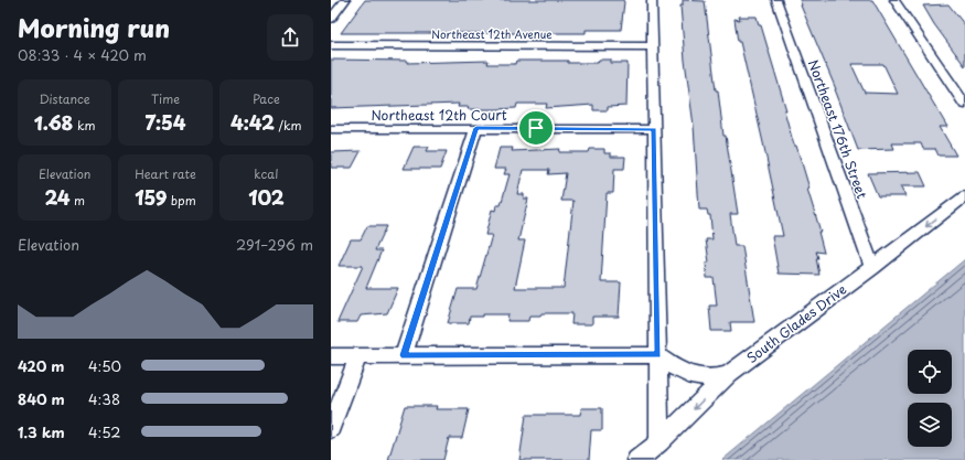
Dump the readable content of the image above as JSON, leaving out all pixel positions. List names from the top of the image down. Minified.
{"streets":{"street":["Northeast 12th Avenue","Northeast 12th Court","Northeast 176th Street","South Glades Drive"]},"crossings":[["Northeast 176th Street","South Glades Drive"]],"one_way":["South Glades Drive"],"page":{"heading":["Morning run","08:33 · 4 × 420 m"],"stats":[["Distance","1.68 km"],["Time","7:54"],["Pace","4:42 /km"],["Elevation","24 m"],["Heart rate","159 bpm"],["kcal","102"]],"chart":["Elevation","291–296 m"],"list":[{"name":"420 m","note":"4:50"},{"name":"840 m","note":"4:38"},{"name":"1.3 km","note":"4:52"}]}}
